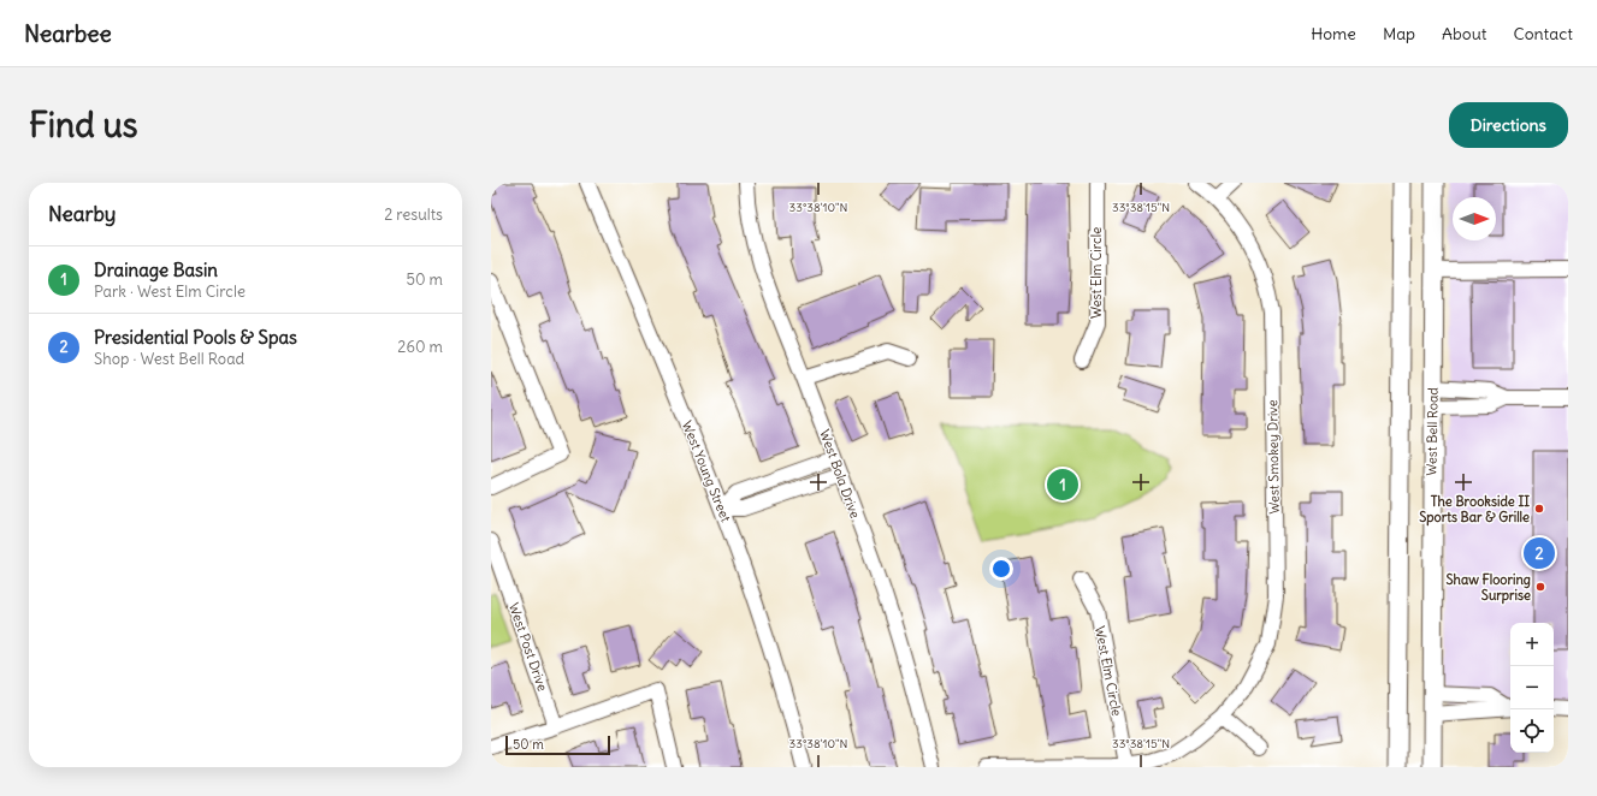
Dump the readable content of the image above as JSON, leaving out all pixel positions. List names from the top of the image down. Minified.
{"streets":{"main road":["West Bell Road"],"street":["West Elm Circle","West Smokey Drive","West Young Street","West Bola Drive","West Post Drive"]},"crossings":[["West Elm Circle","West Smokey Drive"]],"places":["The Brookside II Sports Bar & Grille","Shaw Flooring Surprise"],"scale_bar":"50 m","north":"right","page":{"header":"Nearbee","nav":["Home","Map","About","Contact"],"buttons":"Directions","title":"Find us","heading":["Nearby","2 results"],"list":[{"mark":"1","name":"Drainage Basin","note":"Park · West Elm Circle","value":"50 m"},{"mark":"2","name":"Presidential Pools & Spas","note":"Shop · West Bell Road","value":"260 m"}],"pins":["1","2"],"map_buttons":["+","−"],"scale":"50 m"},"coordinates":["33°38'10\"N","33°38'15\"N"]}
